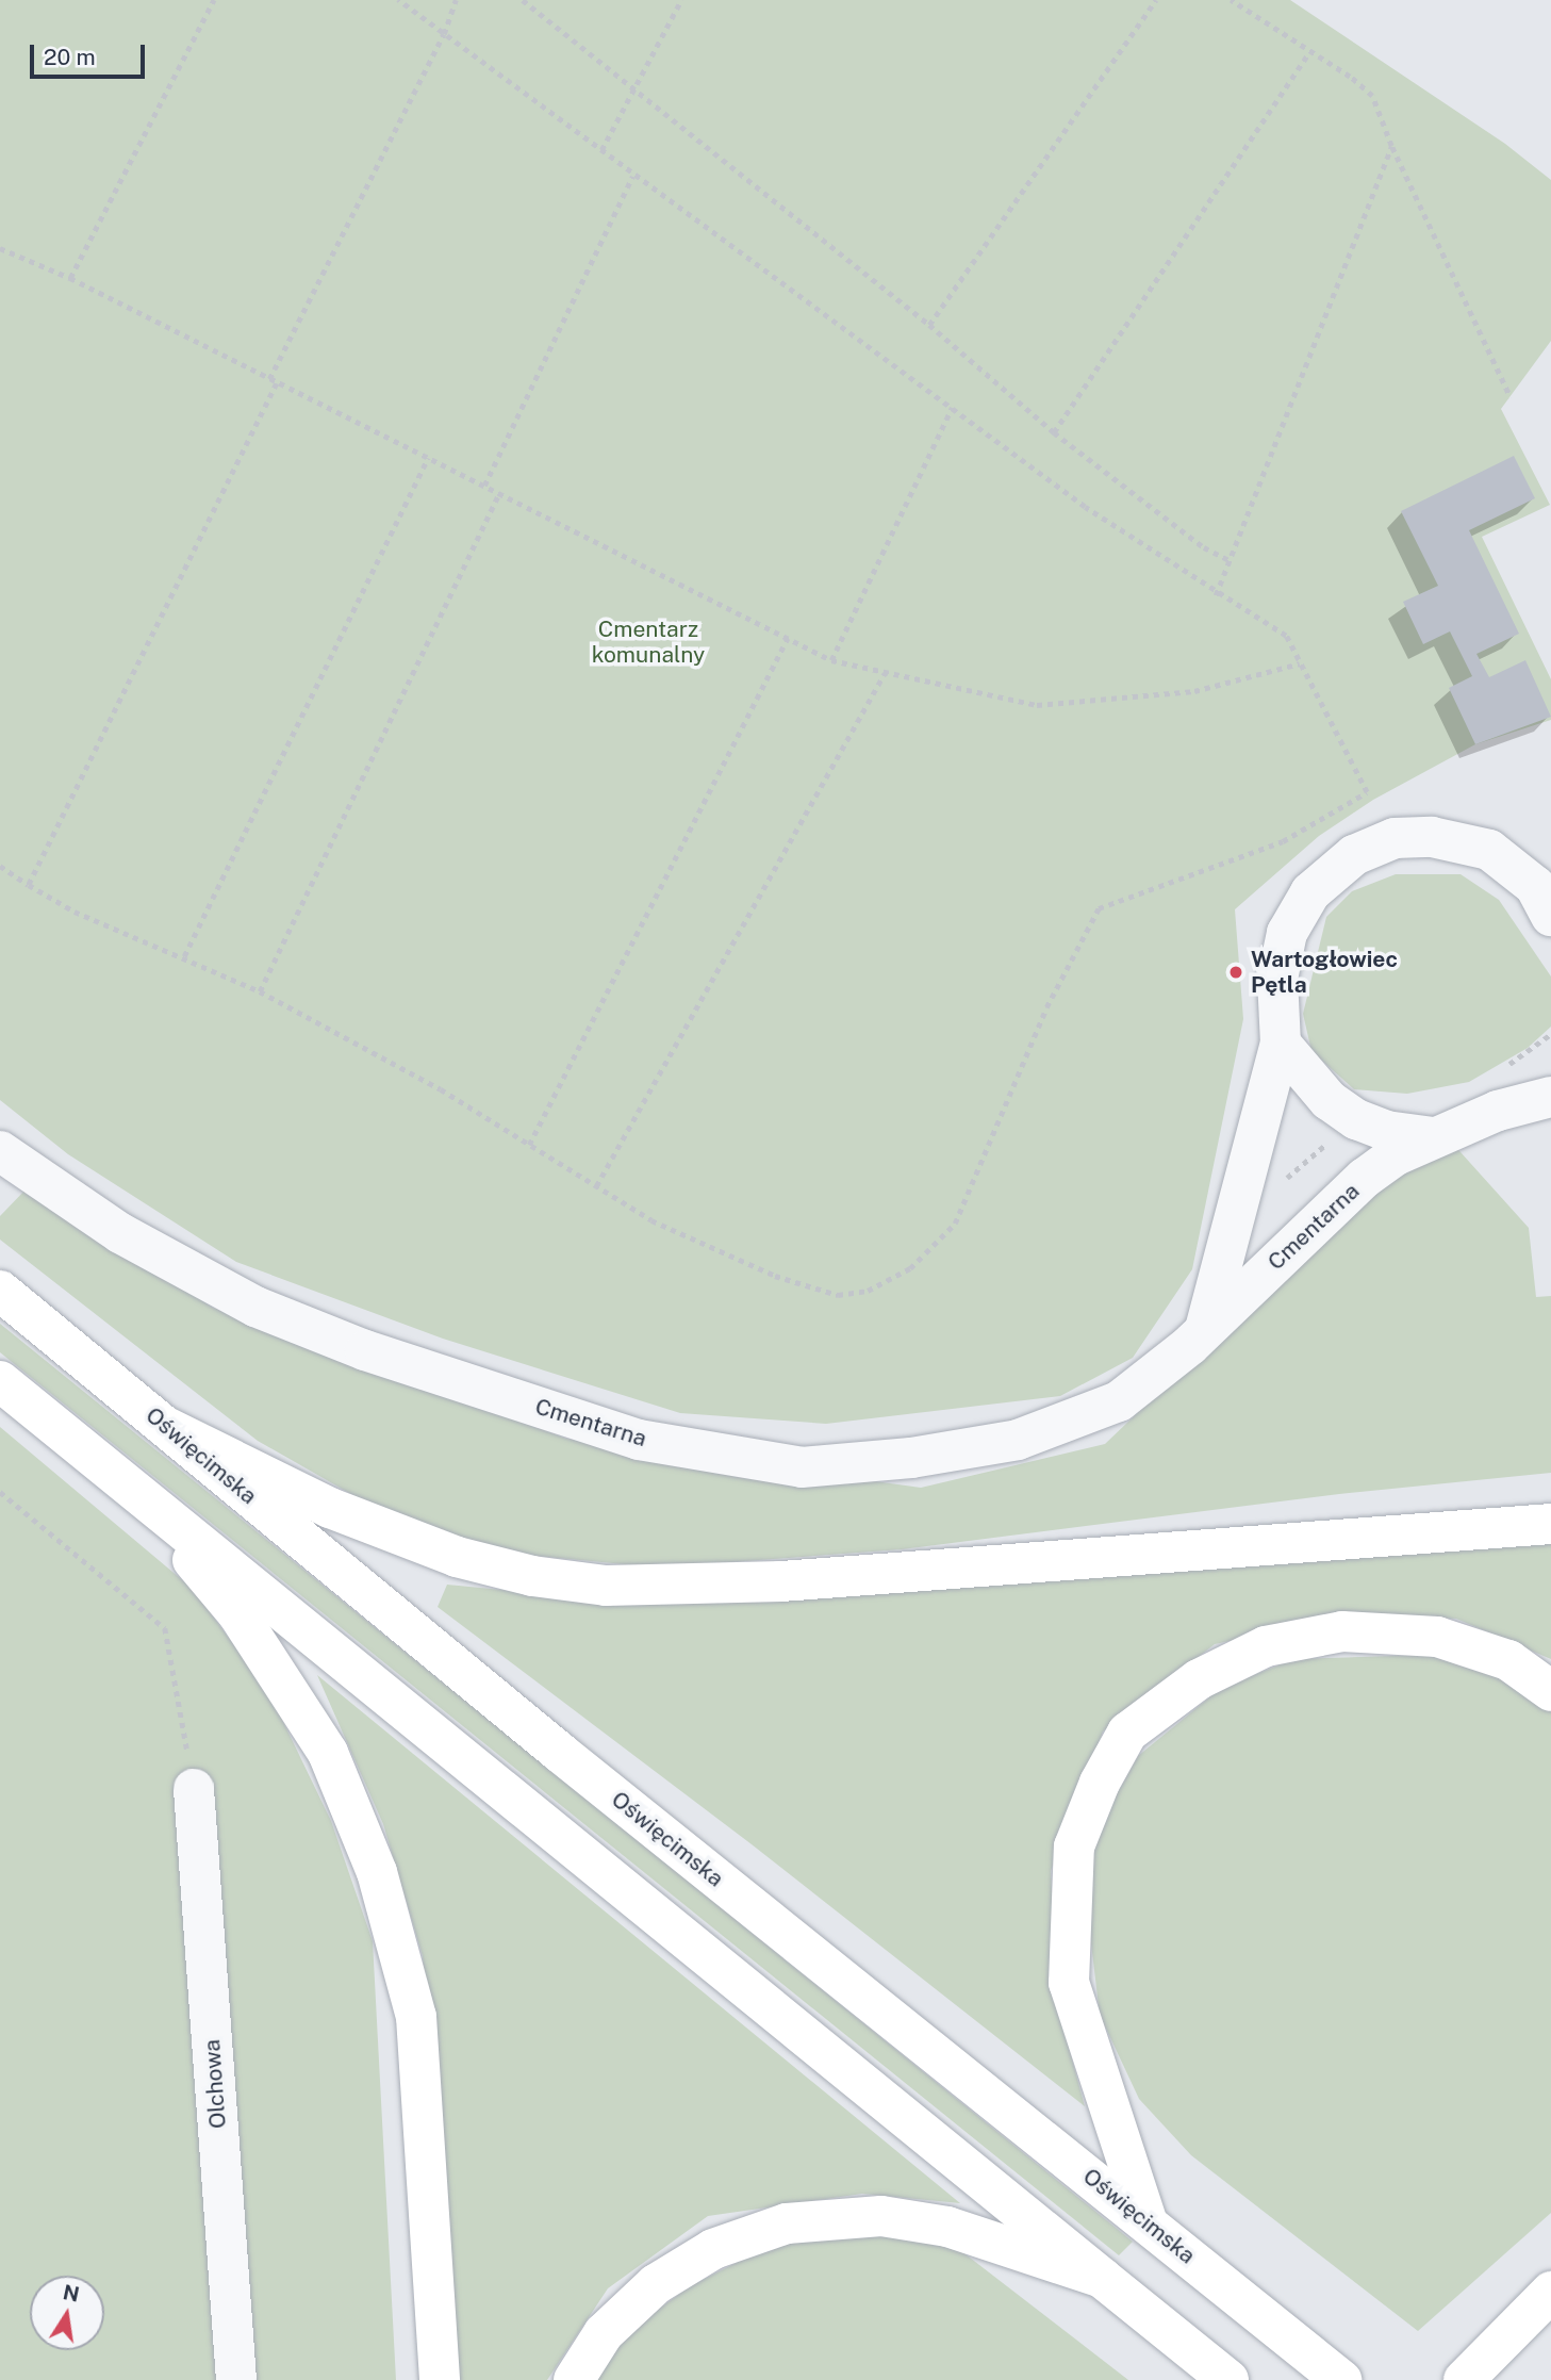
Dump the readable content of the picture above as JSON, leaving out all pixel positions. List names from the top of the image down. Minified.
{"streets":{"main road":["Oświęcimska"],"street":["Cmentarna","Olchowa"]},"parks":["Cmentarz komunalny"],"places":["Wartogłowiec Pętla"],"scale_bar":"20 m","north":"top"}
